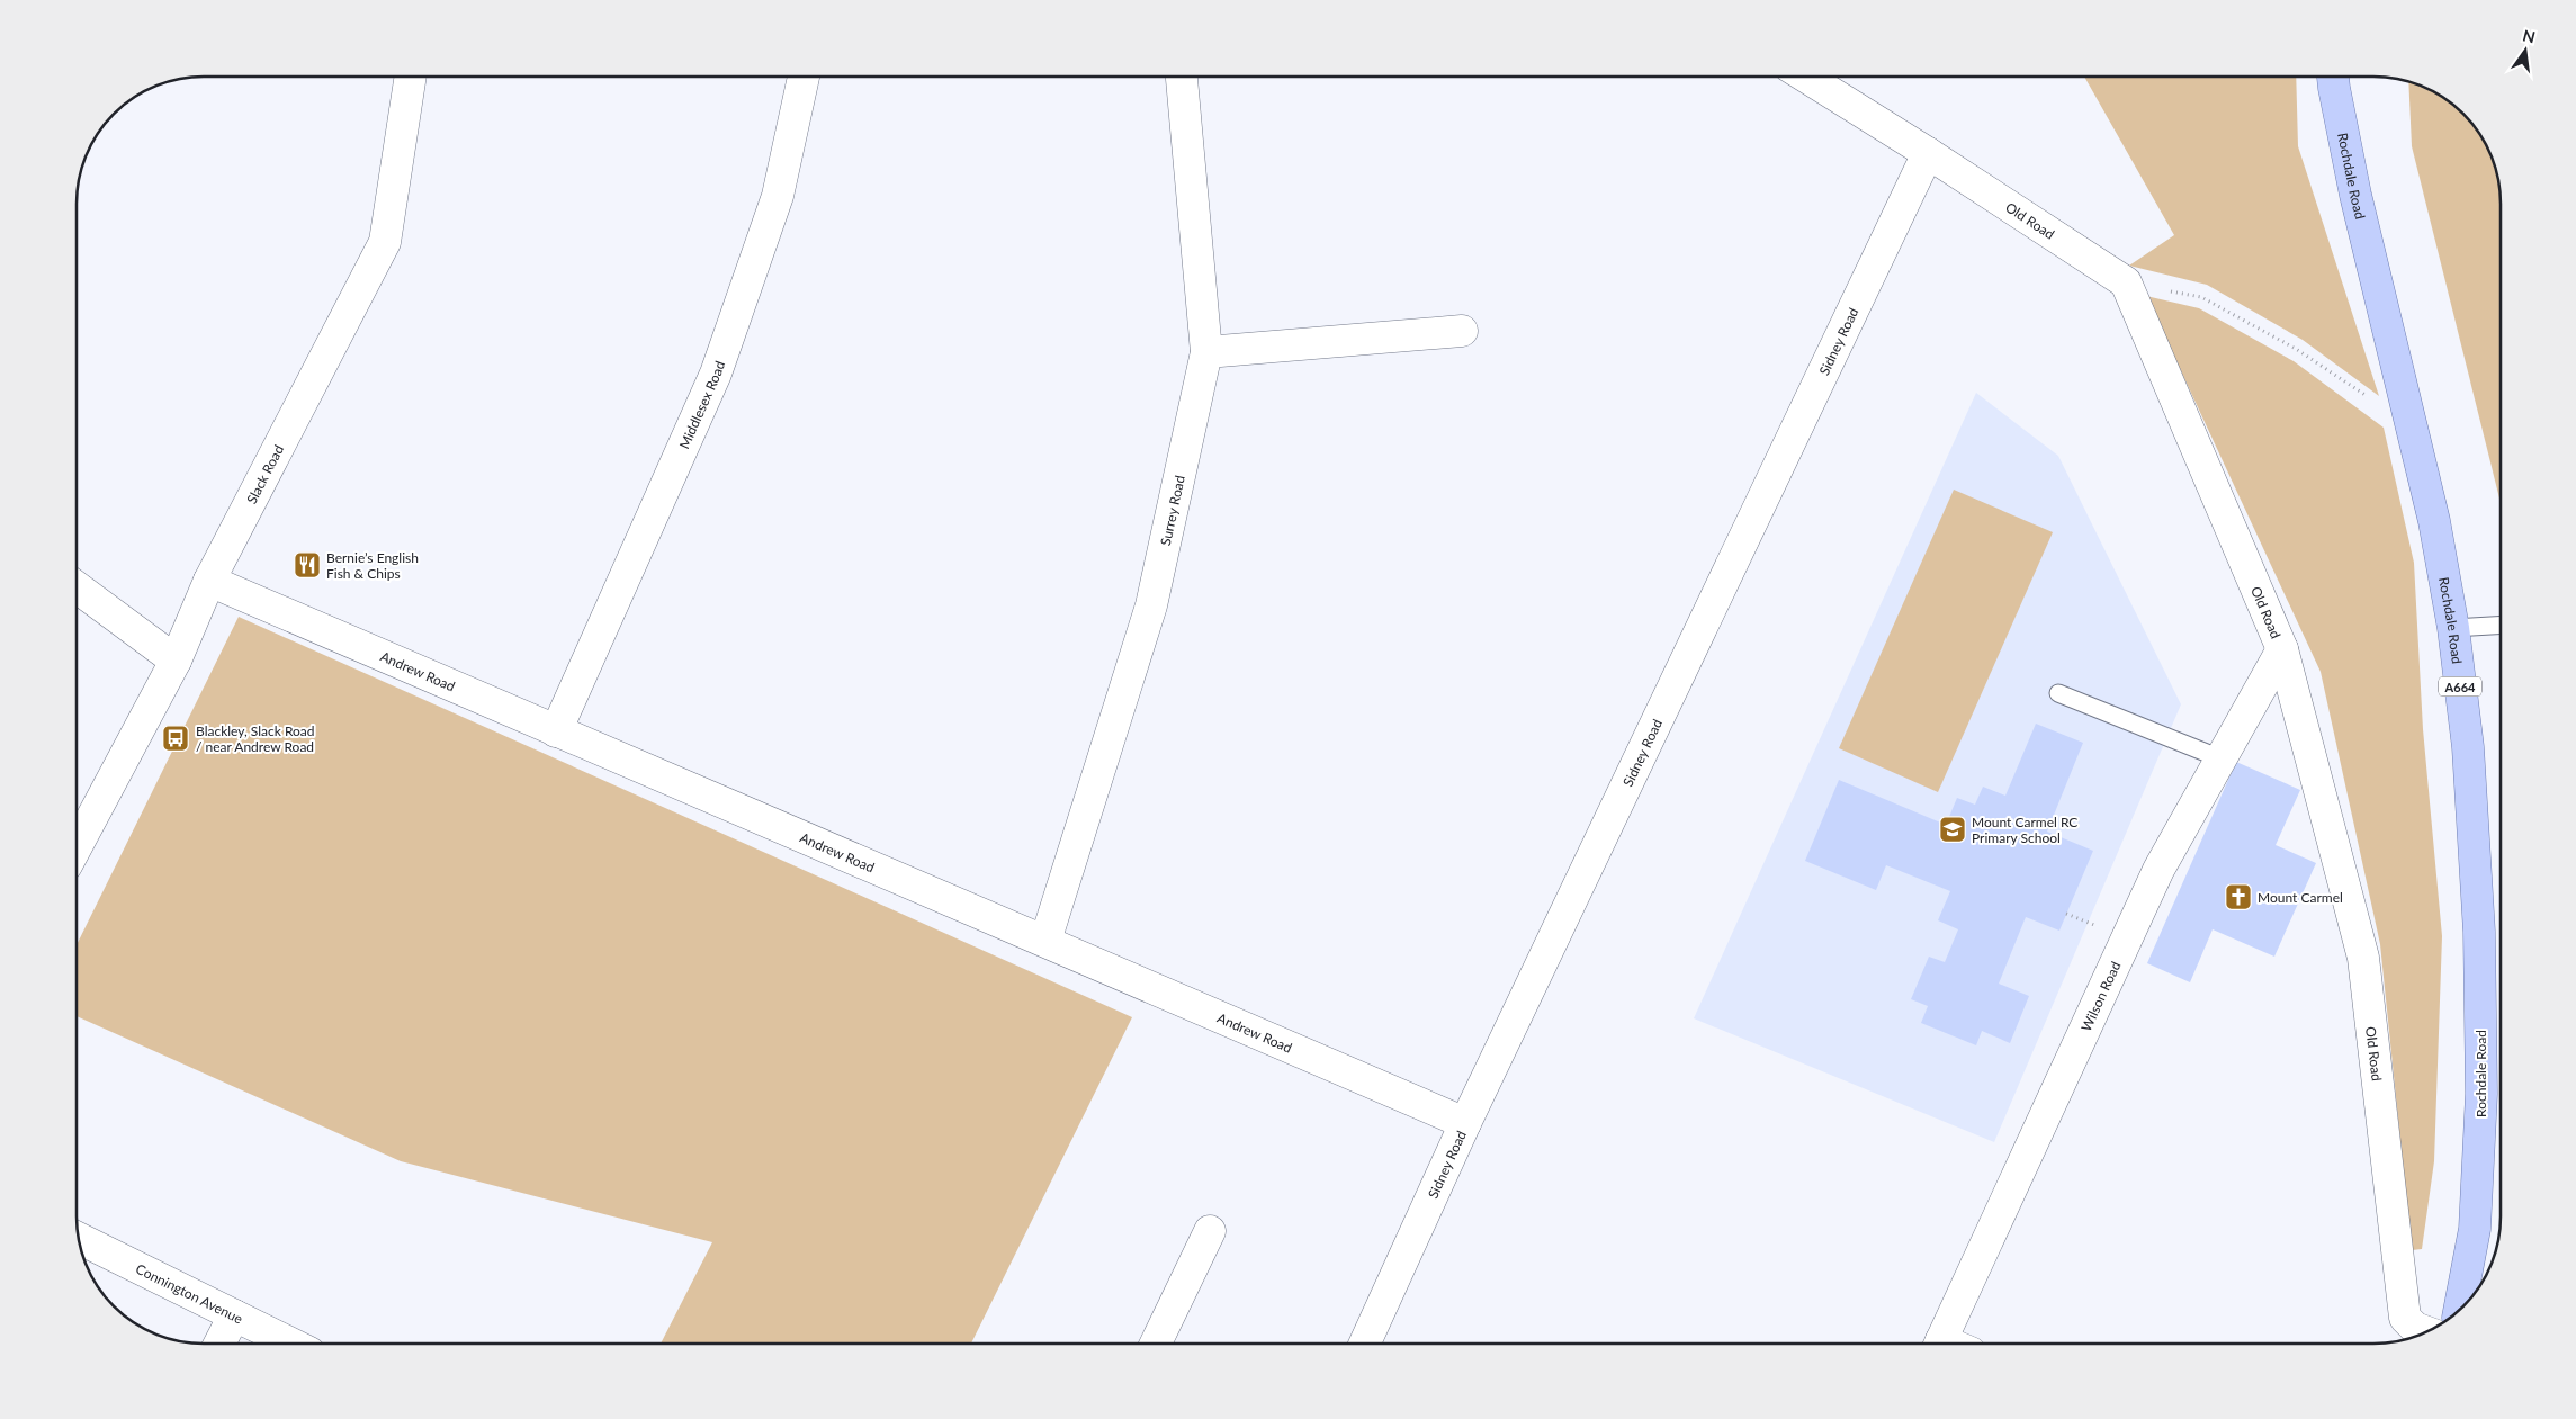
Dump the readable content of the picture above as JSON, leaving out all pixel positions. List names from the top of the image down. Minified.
{"streets":{"main road":["Rochdale Road","A664"],"street":["Old Road","Sidney Road","Middlesex Road","Slack Road","Surrey Road","Andrew Road","Wilson Road","Connington Avenue"]},"crossings":[["Old Road","Sidney Road"],["Old Road","Wilson Road"],["Sidney Road","Andrew Road"],["Middlesex Road","Andrew Road"],["Slack Road","Andrew Road"],["Surrey Road","Andrew Road"]],"places":{"restaurant":["Bernie’s English Fish & Chips"],"bus stop":["Blackley, Slack Road / near Andrew Road"],"school or university":["Mount Carmel RC Primary School"],"church":["Mount Carmel"]},"north":"top"}
